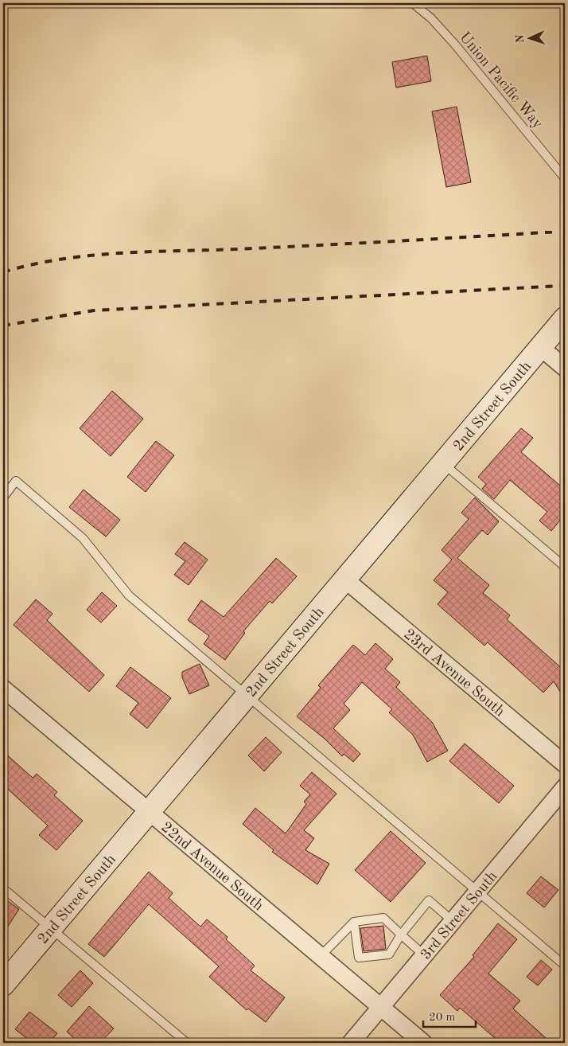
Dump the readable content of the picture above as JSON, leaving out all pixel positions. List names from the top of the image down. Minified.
{"streets":{"street":["2nd Street South","23rd Avenue South","22nd Avenue South","3rd Street South"],"lane":["Union Pacific Way"]},"crossings":[["2nd Street South","23rd Avenue South"],["2nd Street South","22nd Avenue South"],["22nd Avenue South","3rd Street South"]],"scale_bar":"20 m","north":"left"}
